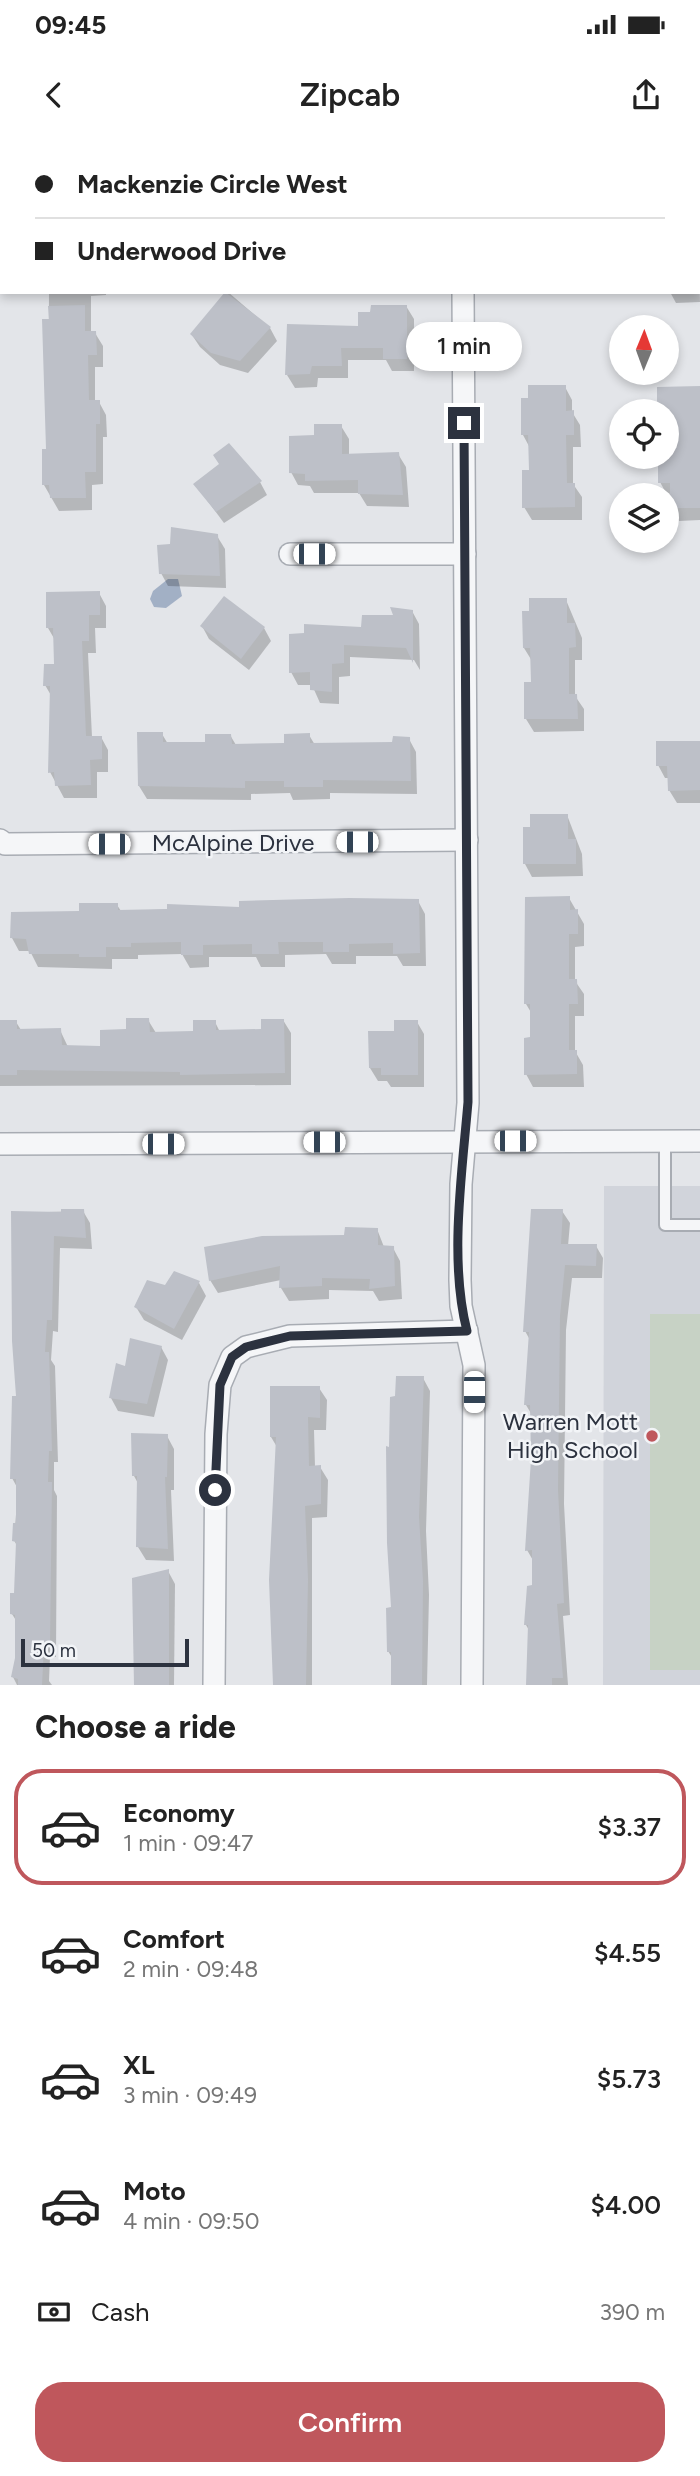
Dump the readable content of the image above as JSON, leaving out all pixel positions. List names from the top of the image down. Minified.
{"streets":{"street":["McAlpine Drive"]},"places":["Warren Mott High School"],"scale_bar":"50 m","north":"top","page":{"status":"09:45","header":"Zipcab","banner":["Mackenzie Circle West","Underwood Drive"],"bubble":"1 min","scale":"50 m","heading":"Choose a ride","list":[{"name":"Economy","note":"1 min · 09:47","value":"$3.37"},{"name":"Comfort","note":"2 min · 09:48","value":"$4.55"},{"name":"XL","note":"3 min · 09:49","value":"$5.73"},{"name":"Moto","note":"4 min · 09:50","value":"$4.00"}],"pay":["Cash","390 m"],"buttons":"Confirm"}}
